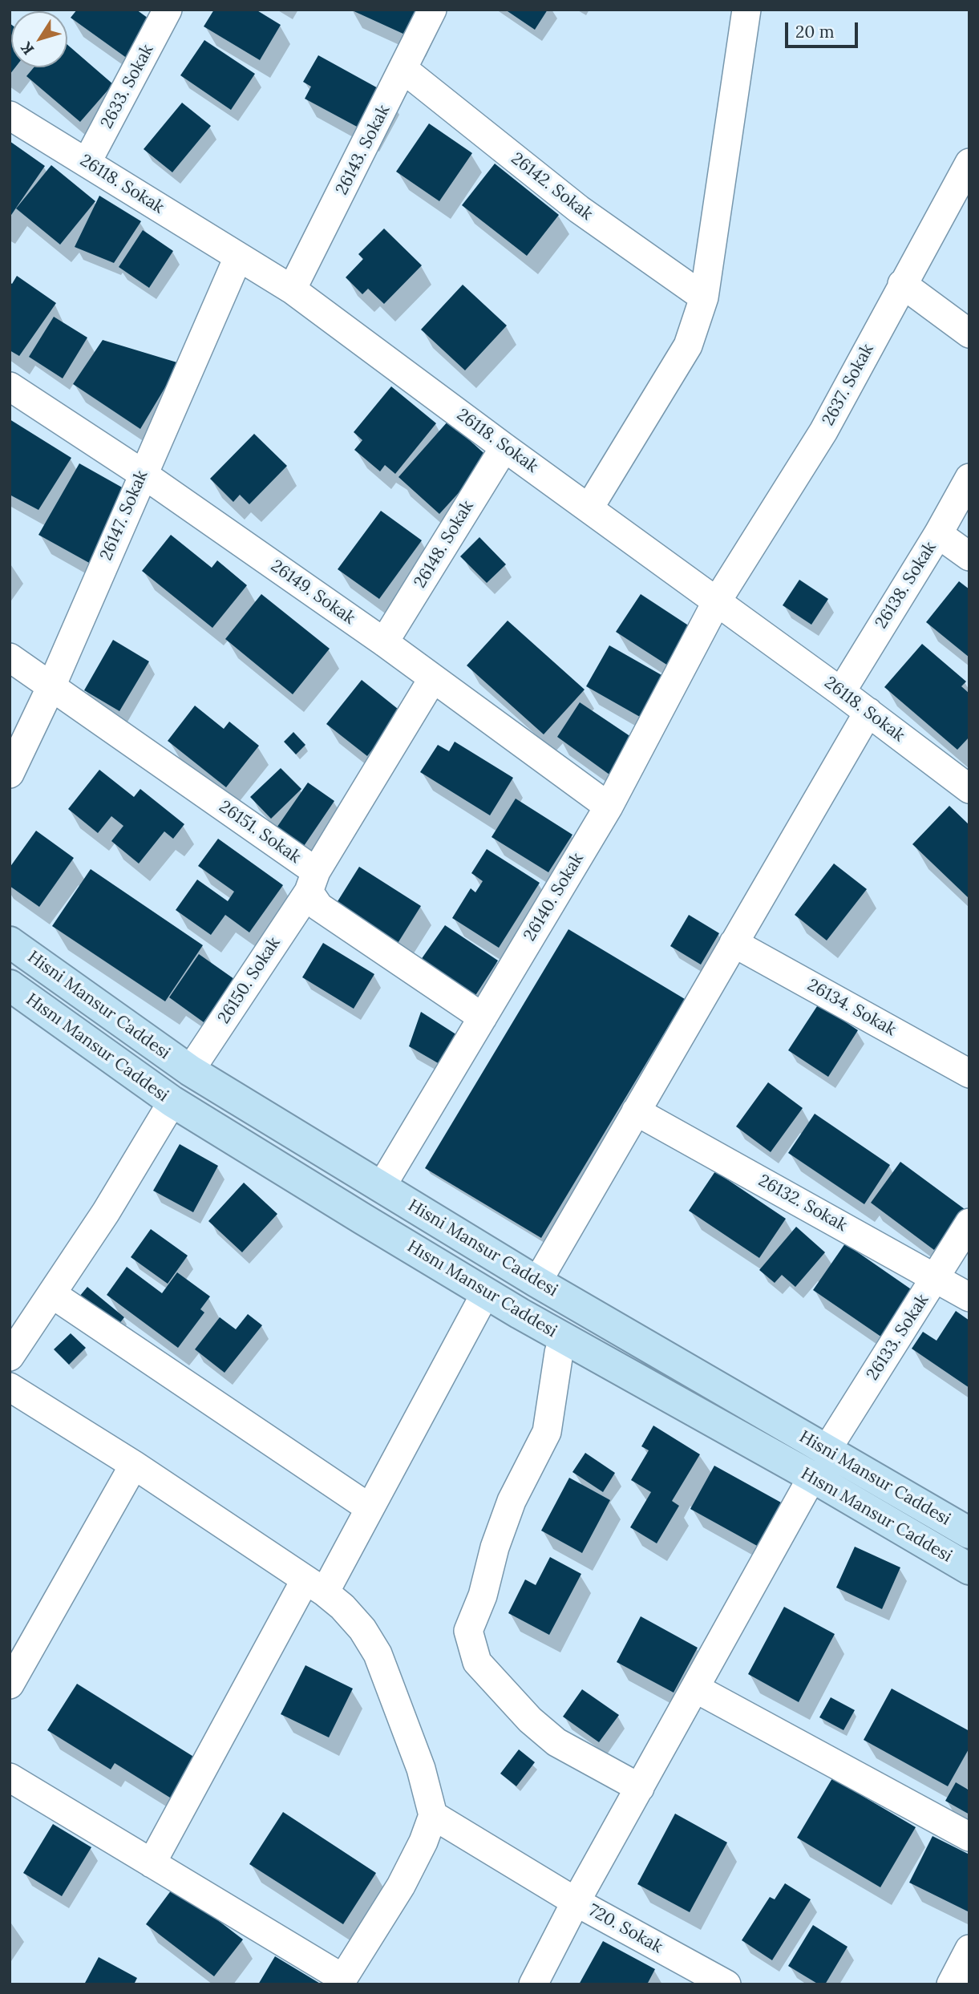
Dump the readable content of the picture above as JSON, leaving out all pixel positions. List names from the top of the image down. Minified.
{"streets":{"main road":["Hisni Mansur Caddesi","Hısnı Mansur Caddesi"],"street":["2633. Sokak","26143. Sokak","26118. Sokak","26142. Sokak","2637. Sokak","26147. Sokak","26148. Sokak","26138. Sokak","26149. Sokak","26151. Sokak","26140. Sokak","26150. Sokak","26134. Sokak","26132. Sokak","26133. Sokak","720. Sokak"]},"crossings":[["2633. Sokak","26118. Sokak"],["26143. Sokak","26118. Sokak"],["26143. Sokak","26142. Sokak"],["26118. Sokak","2637. Sokak"],["26118. Sokak","26147. Sokak"],["26118. Sokak","26148. Sokak"],["26118. Sokak","26138. Sokak"],["26118. Sokak","26140. Sokak"],["2637. Sokak","26140. Sokak"],["26147. Sokak","26149. Sokak"],["26147. Sokak","26151. Sokak"],["26148. Sokak","26149. Sokak"],["26149. Sokak","26140. Sokak"],["26149. Sokak","26150. Sokak"],["26151. Sokak","26140. Sokak"],["26151. Sokak","26150. Sokak"],["26140. Sokak","Hisni Mansur Caddesi"],["26150. Sokak","Hisni Mansur Caddesi"],["Hisni Mansur Caddesi","Hısnı Mansur Caddesi"],["Hisni Mansur Caddesi","26133. Sokak"],["Hısnı Mansur Caddesi","26133. Sokak"],["26132. Sokak","26133. Sokak"],["26133. Sokak","720. Sokak"]],"scale_bar":"20 m","north":"bottom left"}
